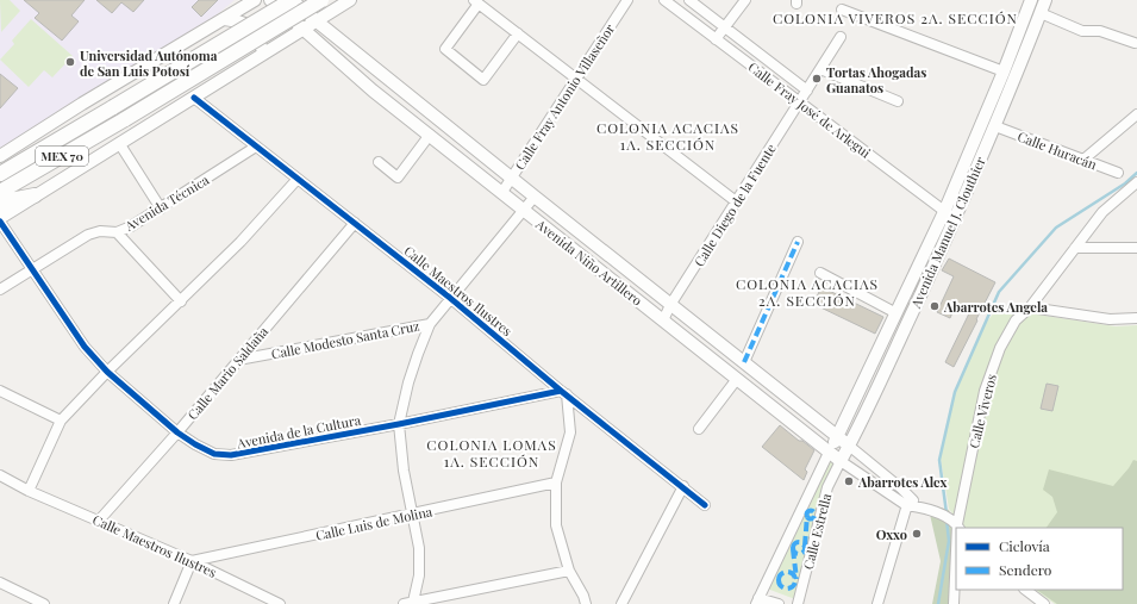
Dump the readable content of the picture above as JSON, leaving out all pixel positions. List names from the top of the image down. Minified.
{"streets":{"highway":["MEX 70"],"main road":["Avenida Manuel J. Clouthier","Avenida Niño Artillero"],"street":["Calle Fray Antonio Villaseñor","Calle Fray José de Arlegui","Calle Huracán","Avenida Técnica","Calle Diego de la Fuente","Calle Maestros Ilustres","Calle Modesto Santa Cruz","Calle Mario Saldaña","Calle Viveros","Avenida de la Cultura","Calle Luis de Molina","Calle Estrella"]},"crossings":[["Calle Fray Antonio Villaseñor","Avenida Niño Artillero"],["Calle Fray José de Arlegui","Calle Diego de la Fuente"],["Calle Fray José de Arlegui","Avenida Manuel J. Clouthier"],["Calle Huracán","Avenida Manuel J. Clouthier"],["MEX 70","Avenida Niño Artillero"],["Avenida Técnica","Calle Maestros Ilustres"],["Avenida Técnica","Avenida de la Cultura"],["Calle Diego de la Fuente","Avenida Niño Artillero"],["Avenida Manuel J. Clouthier","Avenida Niño Artillero"],["Avenida Manuel J. Clouthier","Calle Estrella"],["Avenida Niño Artillero","Calle Modesto Santa Cruz"],["Avenida Niño Artillero","Calle Viveros"],["Avenida Niño Artillero","Calle Estrella"],["Calle Maestros Ilustres","Calle Modesto Santa Cruz"],["Calle Maestros Ilustres","Calle Mario Saldaña"],["Calle Maestros Ilustres","Avenida de la Cultura"],["Calle Maestros Ilustres","Calle Luis de Molina"],["Calle Modesto Santa Cruz","Calle Mario Saldaña"],["Calle Mario Saldaña","Avenida de la Cultura"]],"districts":["COLONIA VIVEROS 2A. SECCIÓN","COLONIA ACACIAS 1A. SECCIÓN","COLONIA ACACIAS 2A. SECCIÓN","COLONIA LOMAS 1A. SECCIÓN"],"places":["Universidad Autónoma de San Luis Potosí","Tortas Ahogadas Guanatos","Abarrotes Angela","Abarrotes Alex","Oxxo"],"legend":["Ciclovía","Sendero"]}
